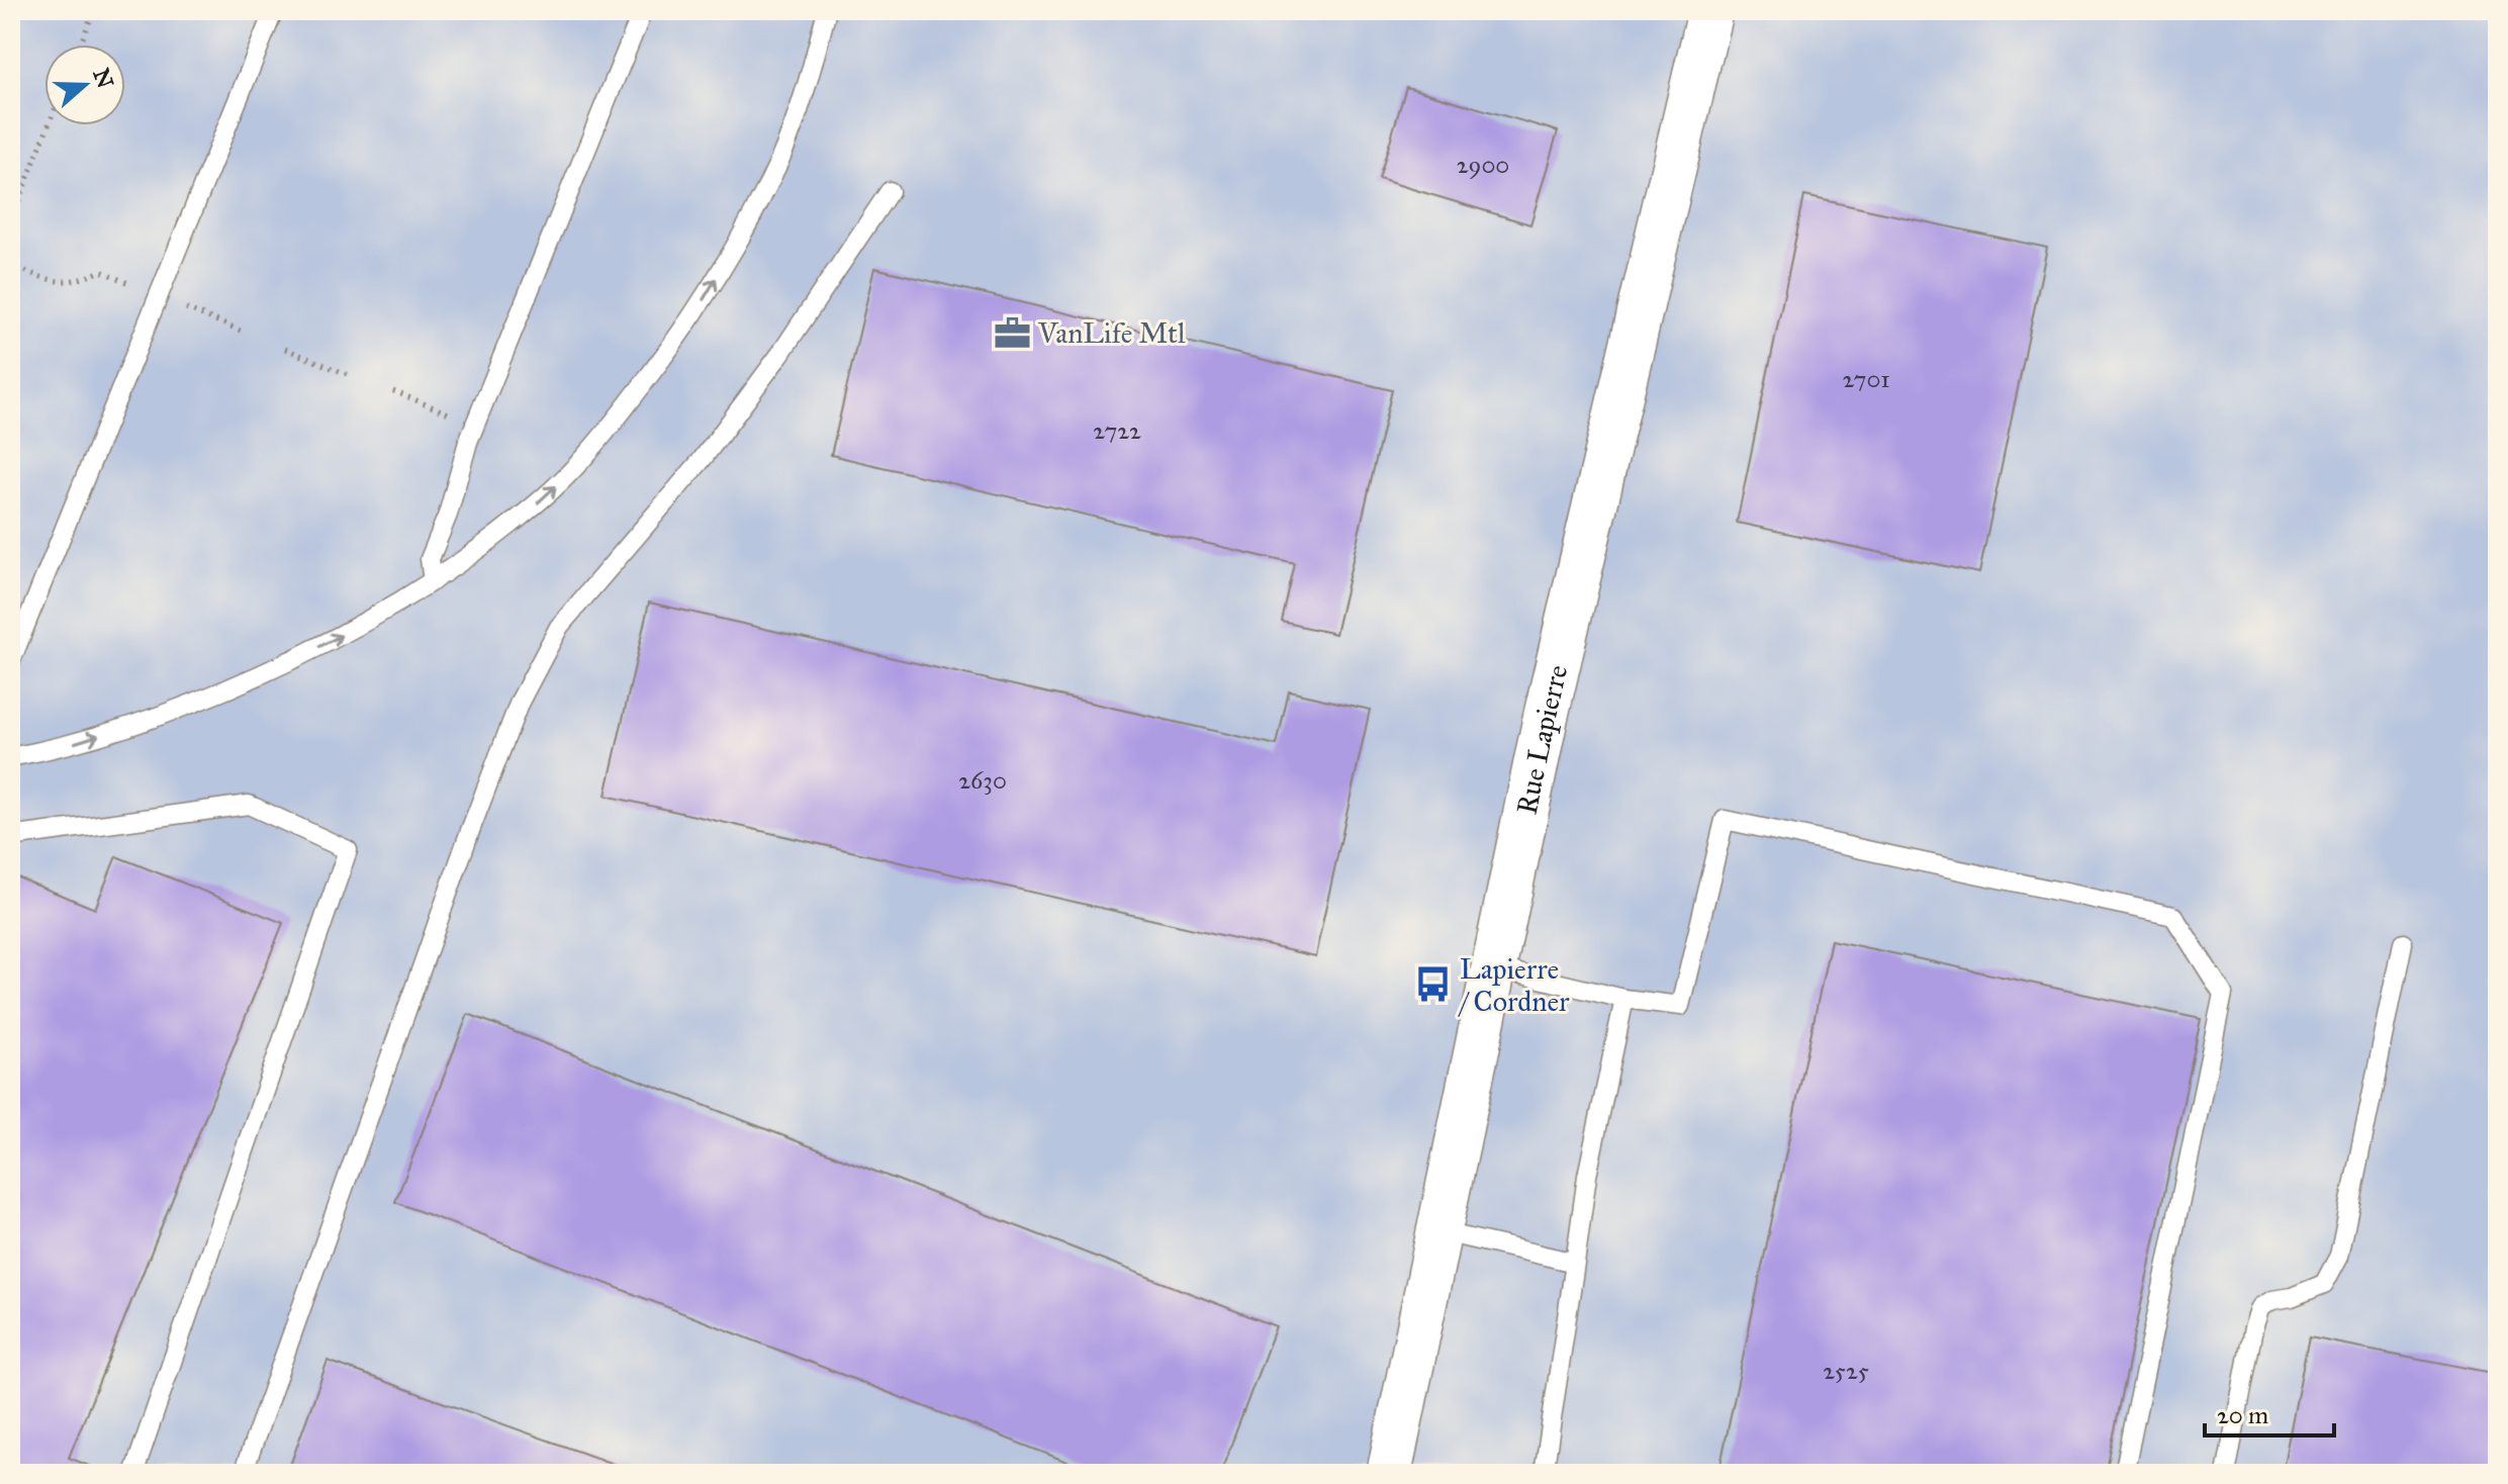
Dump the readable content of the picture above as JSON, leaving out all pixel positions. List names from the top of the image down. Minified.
{"streets":{"street":["Rue Lapierre"]},"places":{"office":["VanLife Mtl"],"bus stop":["Lapierre / Cordner"]},"house_numbers":["2900","2701","2722","2630","2525"],"scale_bar":"20 m","north":"right"}
